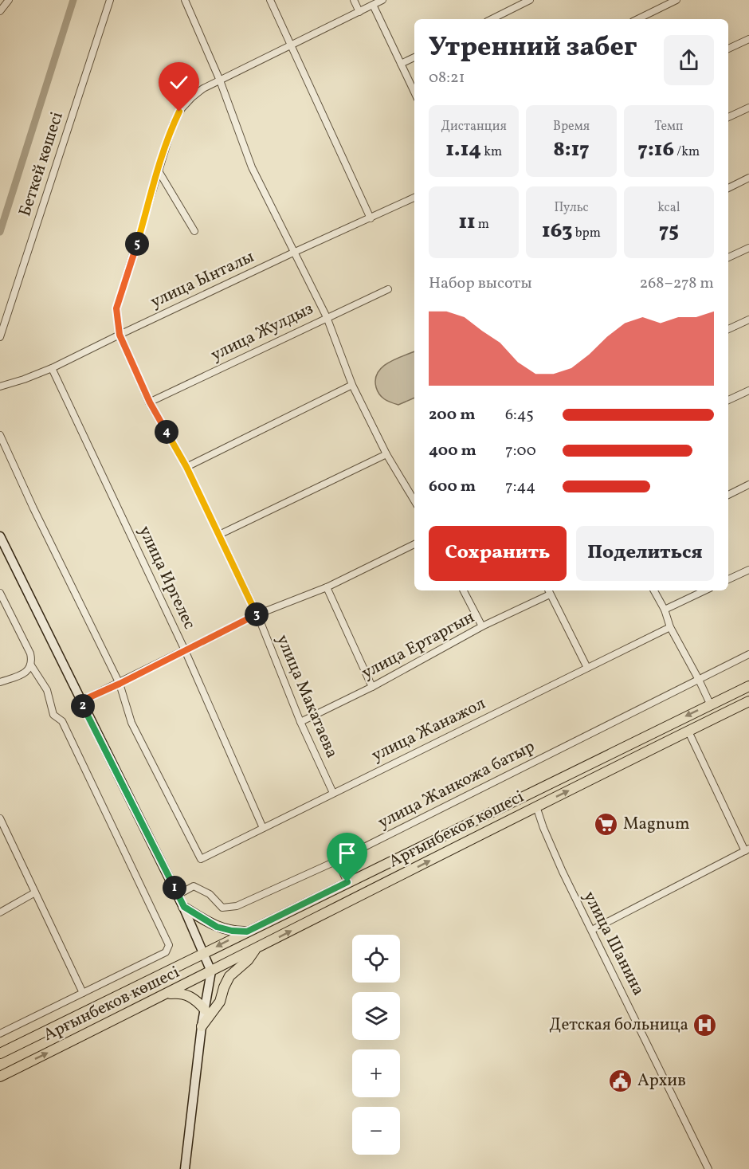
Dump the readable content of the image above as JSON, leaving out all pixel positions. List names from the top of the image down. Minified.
{"streets":{"main road":["Арғынбеков көшесі"],"street":["Беткей көшесі","улица Ынталы","улица Жулдыз","улица Иргелес","улица Ертаргын","улица Макатаева","улица Жанажол","улица Жанкожа батыр","улица Шанина"]},"crossings":[["улица Ынталы","улица Иргелес"],["улица Ынталы","улица Макатаева"],["улица Жулдыз","улица Макатаева"],["улица Иргелес","улица Жанажол"],["улица Ертаргын","улица Макатаева"],["улица Макатаева","улица Жанажол"],["Арғынбеков көшесі","улица Шанина"]],"places":{"supermarket":["Magnum"],"hospital":["Детская больница"],"public building":["Архив"]},"page":{"heading":["Утренний забег","08:21"],"stats":[["Дистанция","1.14 km"],["Время","8:17"],["Темп","7:16 /km"],["11 m"],["Пульс","163 bpm"],["kcal","75"]],"pins":["5","4","3","2","1"],"chart":["Набор высоты","268–278 m"],"list":[{"name":"200 m","note":"6:45"},{"name":"400 m","note":"7:00"},{"name":"600 m","note":"7:44"}],"buttons":["Сохранить","Поделиться"],"map_buttons":["+","−"]}}
